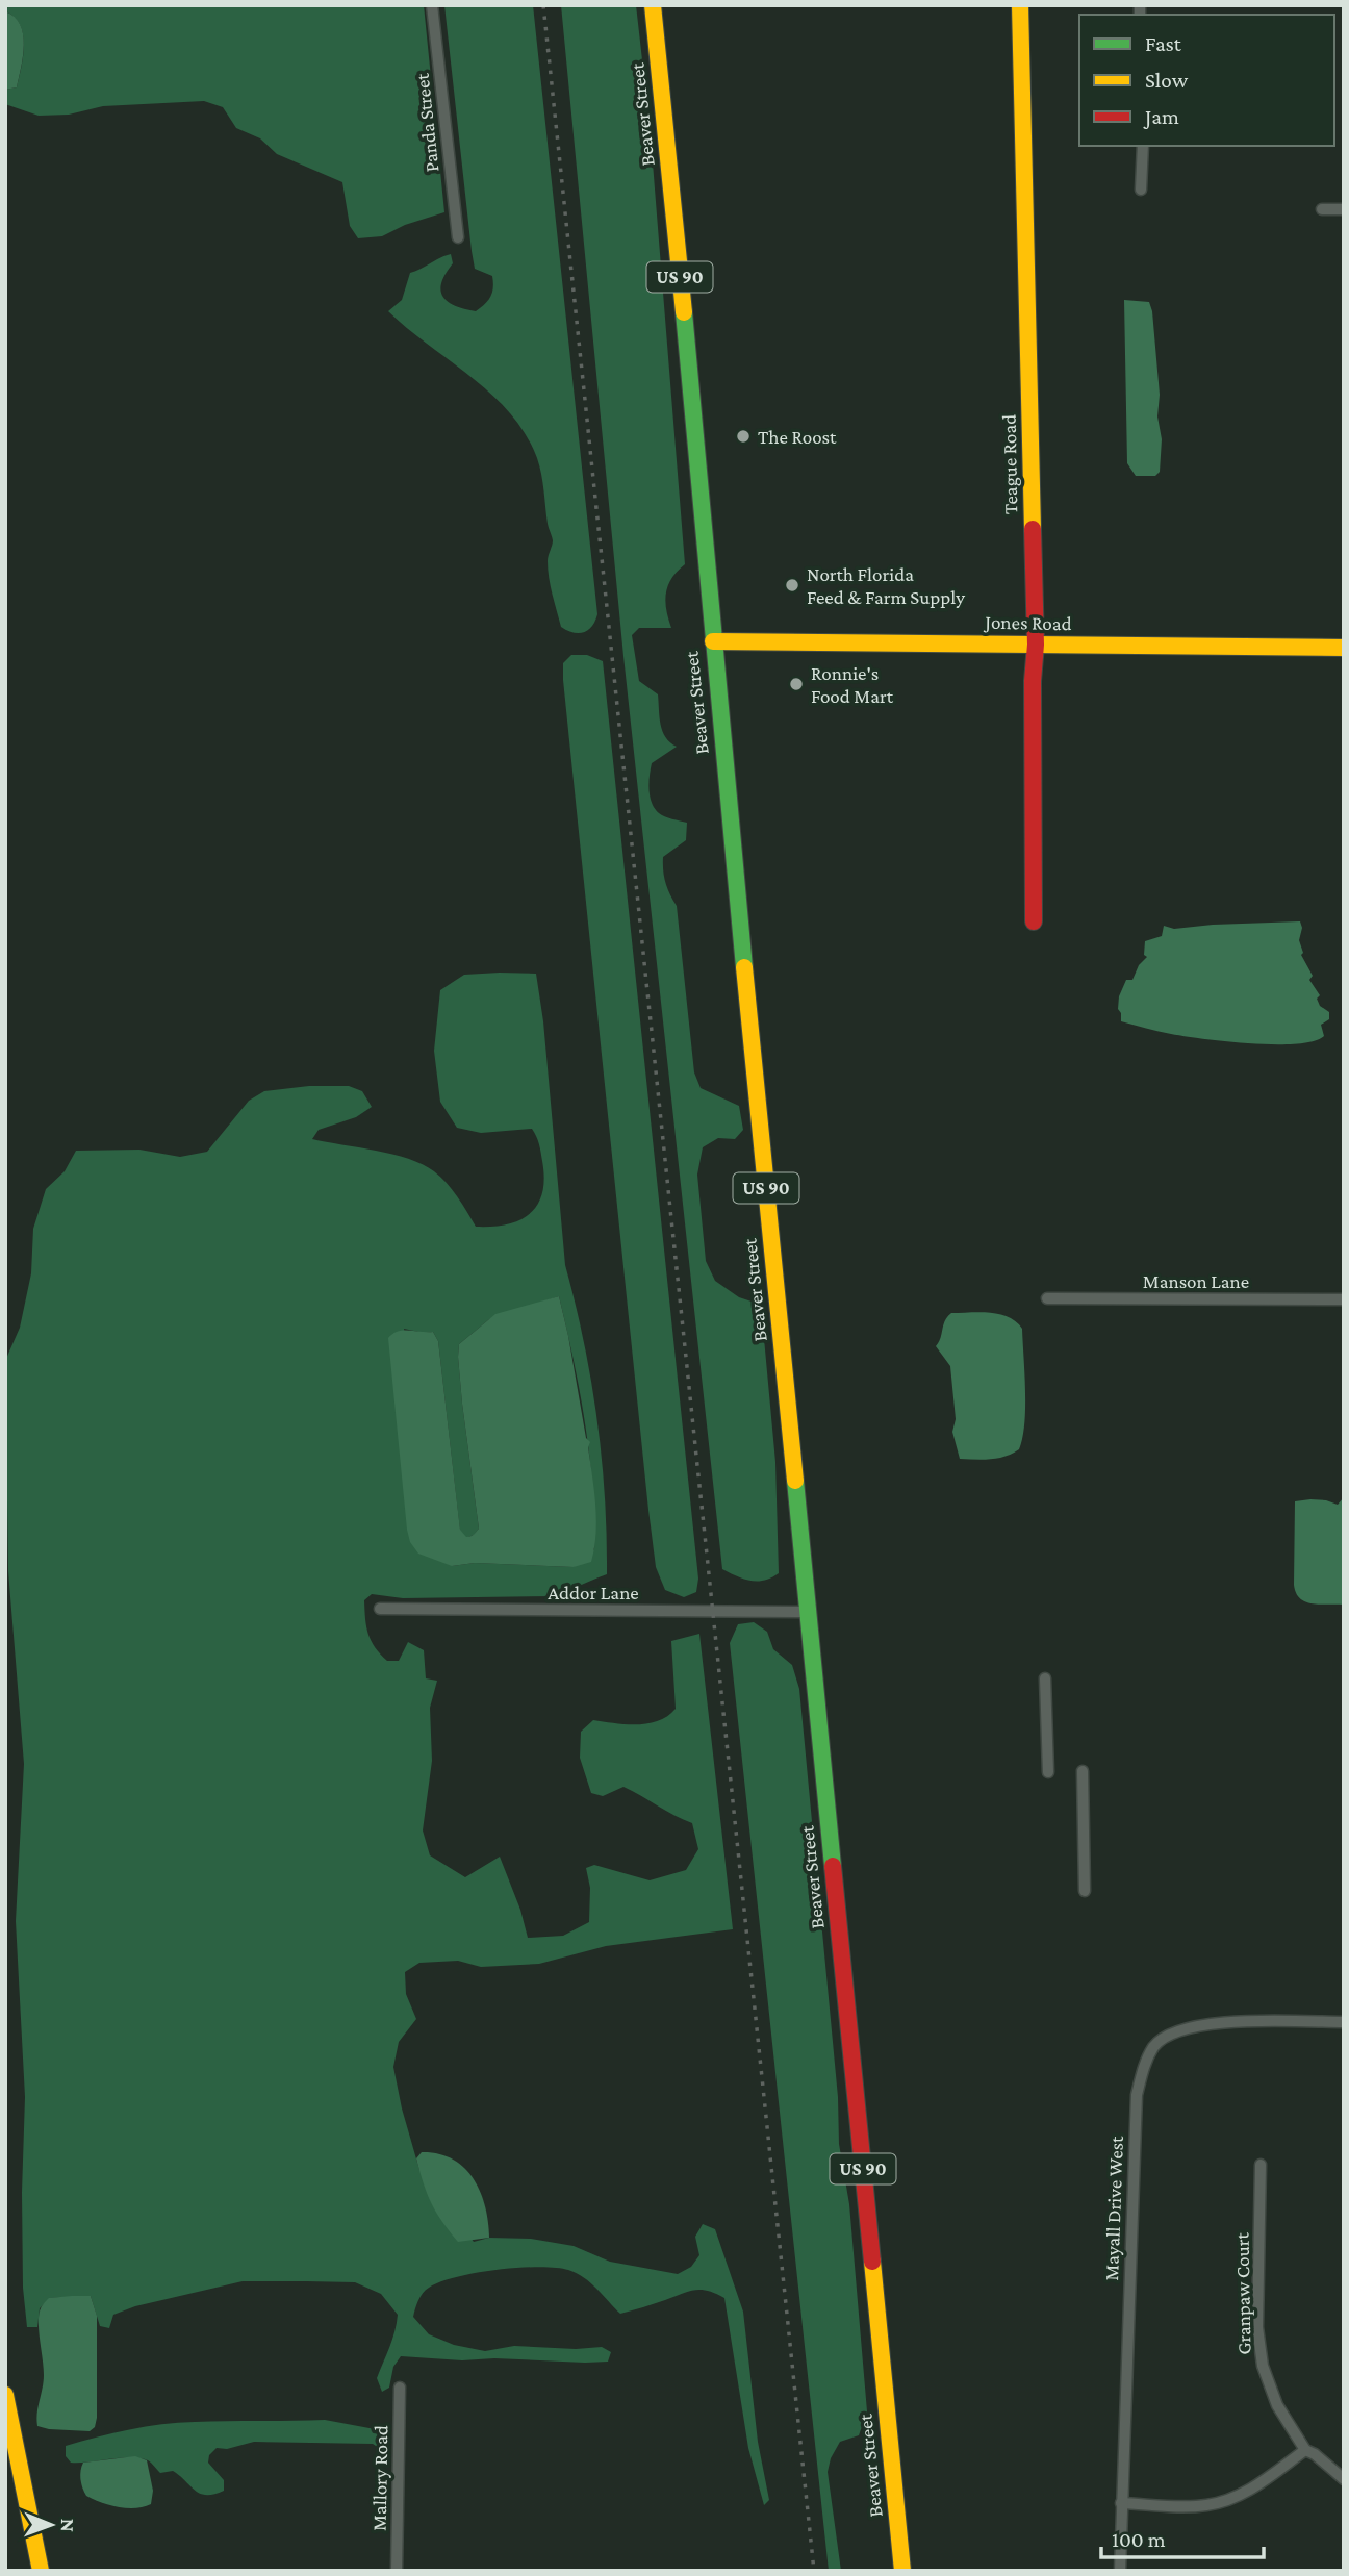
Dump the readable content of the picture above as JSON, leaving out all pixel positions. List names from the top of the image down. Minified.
{"streets":{"main road":["Beaver Street","US 90","Teague Road","Jones Road"],"street":["Panda Street","Manson Lane","Addor Lane","Mayall Drive West","Granpaw Court","Mallory Road"]},"crossings":[["Beaver Street","Jones Road"],["Beaver Street","Addor Lane"],["Teague Road","Jones Road"]],"places":["The Roost","North Florida Feed & Farm Supply","Ronnie's Food Mart"],"legend":["Fast","Slow","Jam"],"scale_bar":"100 m","north":"right"}
